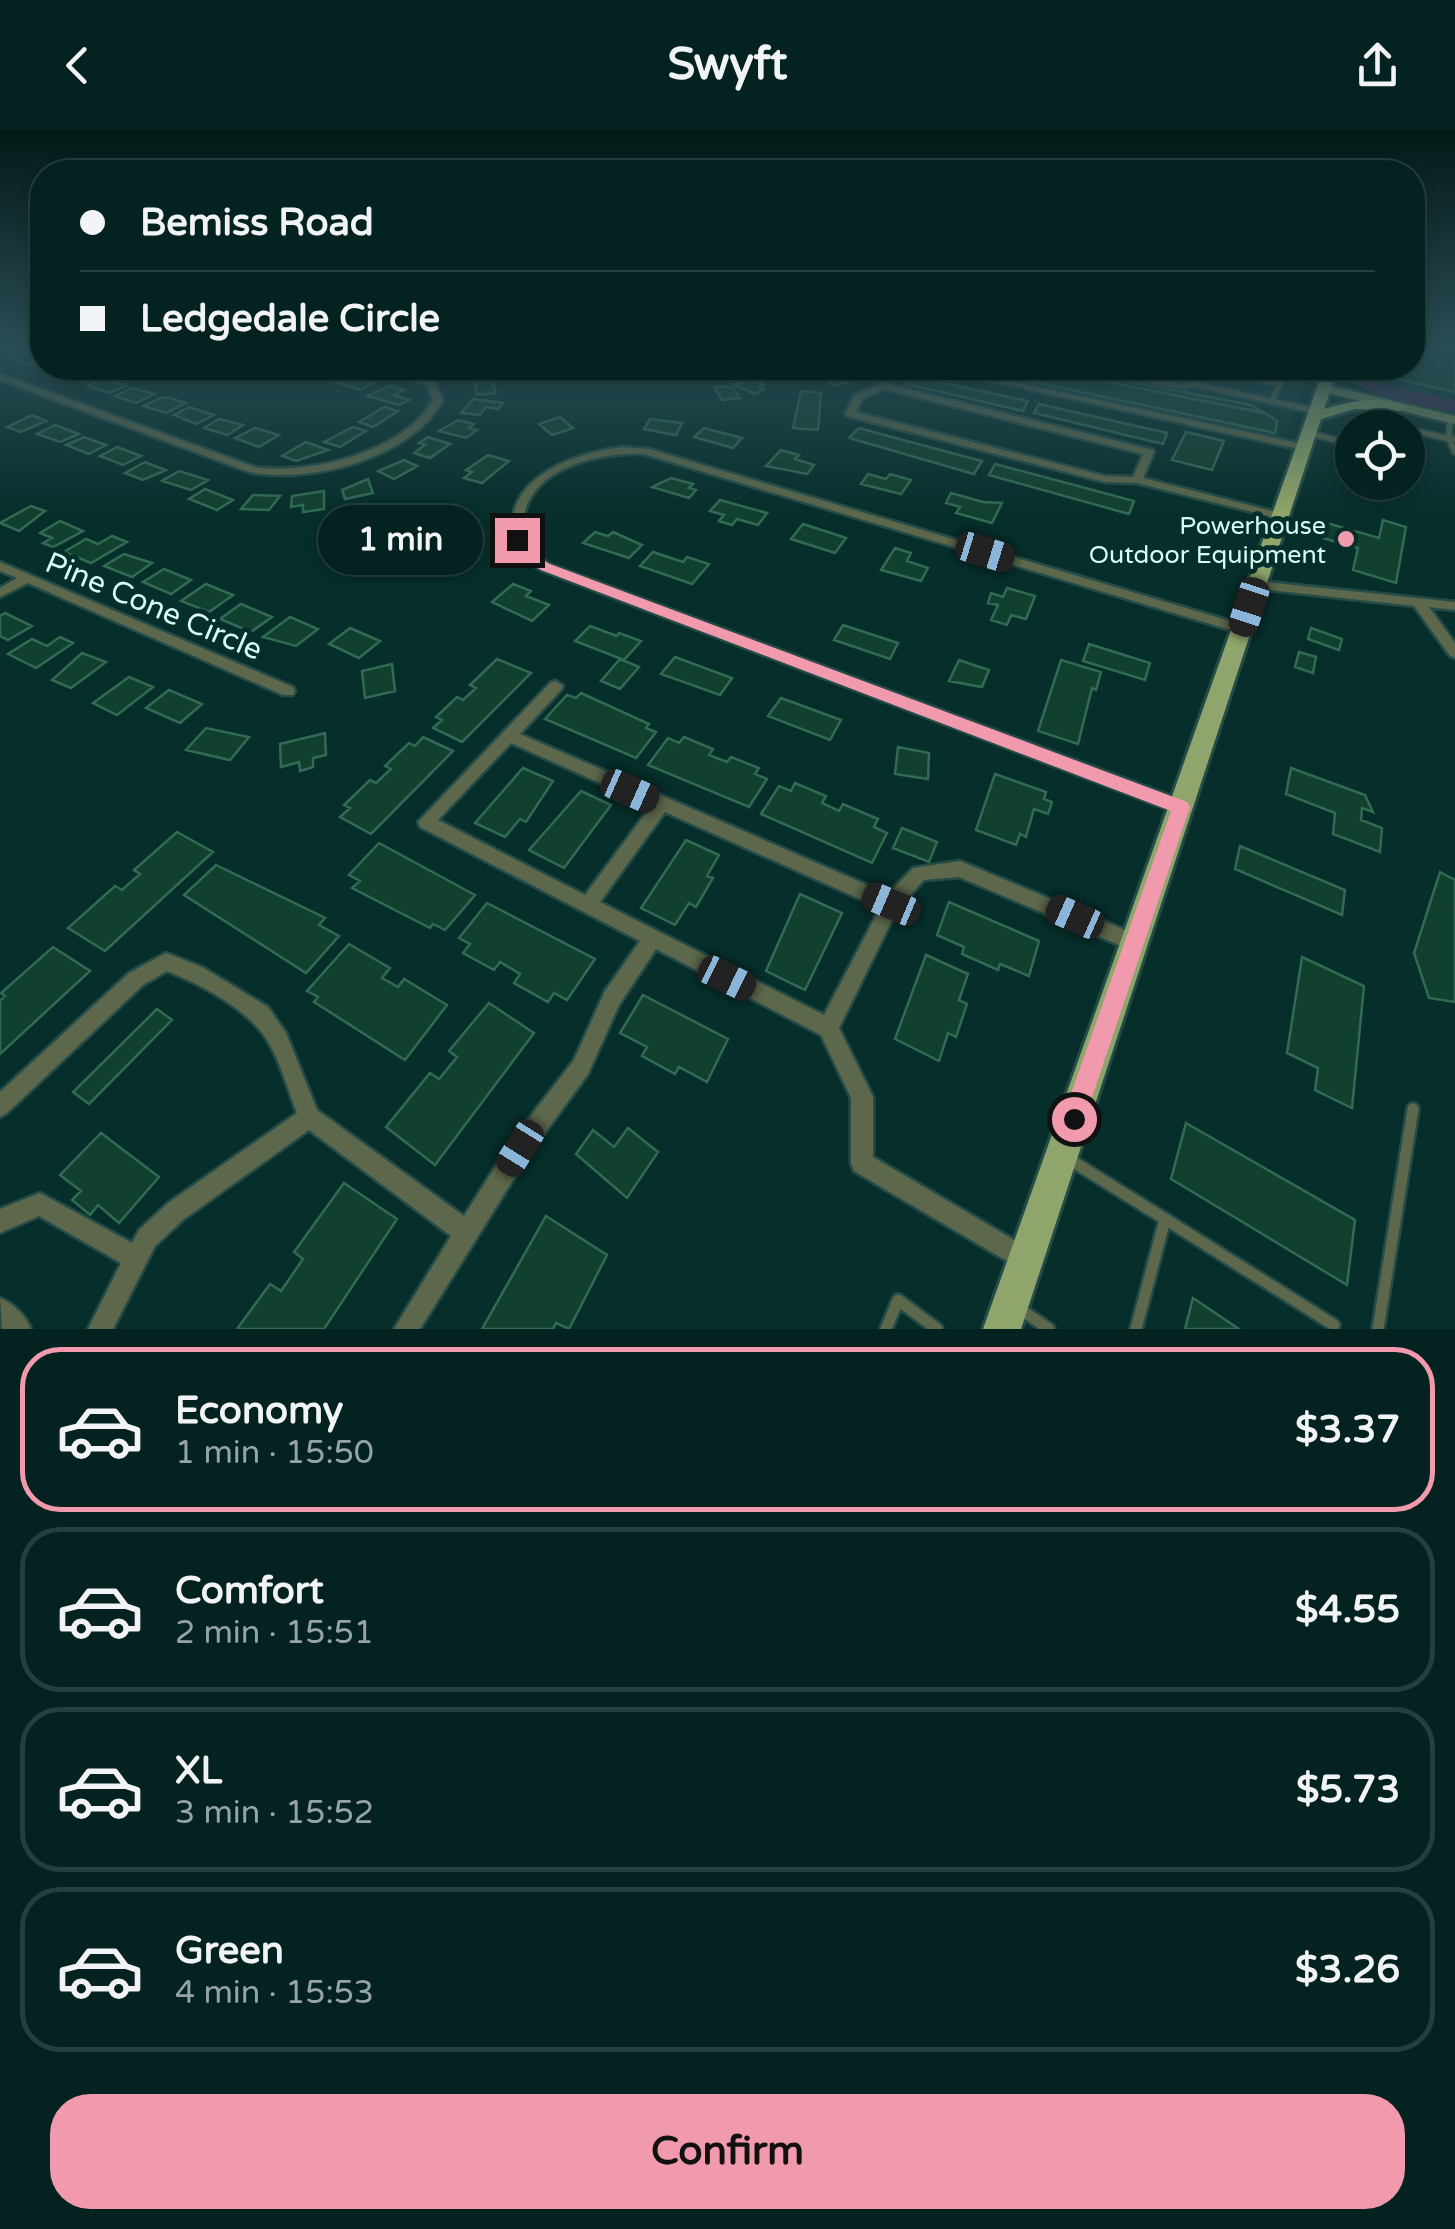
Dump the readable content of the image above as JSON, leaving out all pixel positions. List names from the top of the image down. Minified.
{"streets":{"street":["Pine Cone Circle"]},"places":["Powerhouse Outdoor Equipment"],"page":{"header":"Swyft","banner":["Bemiss Road","Ledgedale Circle"],"bubble":"1 min","list":[{"name":"Economy","note":"1 min · 15:50","value":"$3.37"},{"name":"Comfort","note":"2 min · 15:51","value":"$4.55"},{"name":"XL","note":"3 min · 15:52","value":"$5.73"},{"name":"Green","note":"4 min · 15:53","value":"$3.26"}],"buttons":"Confirm"}}
